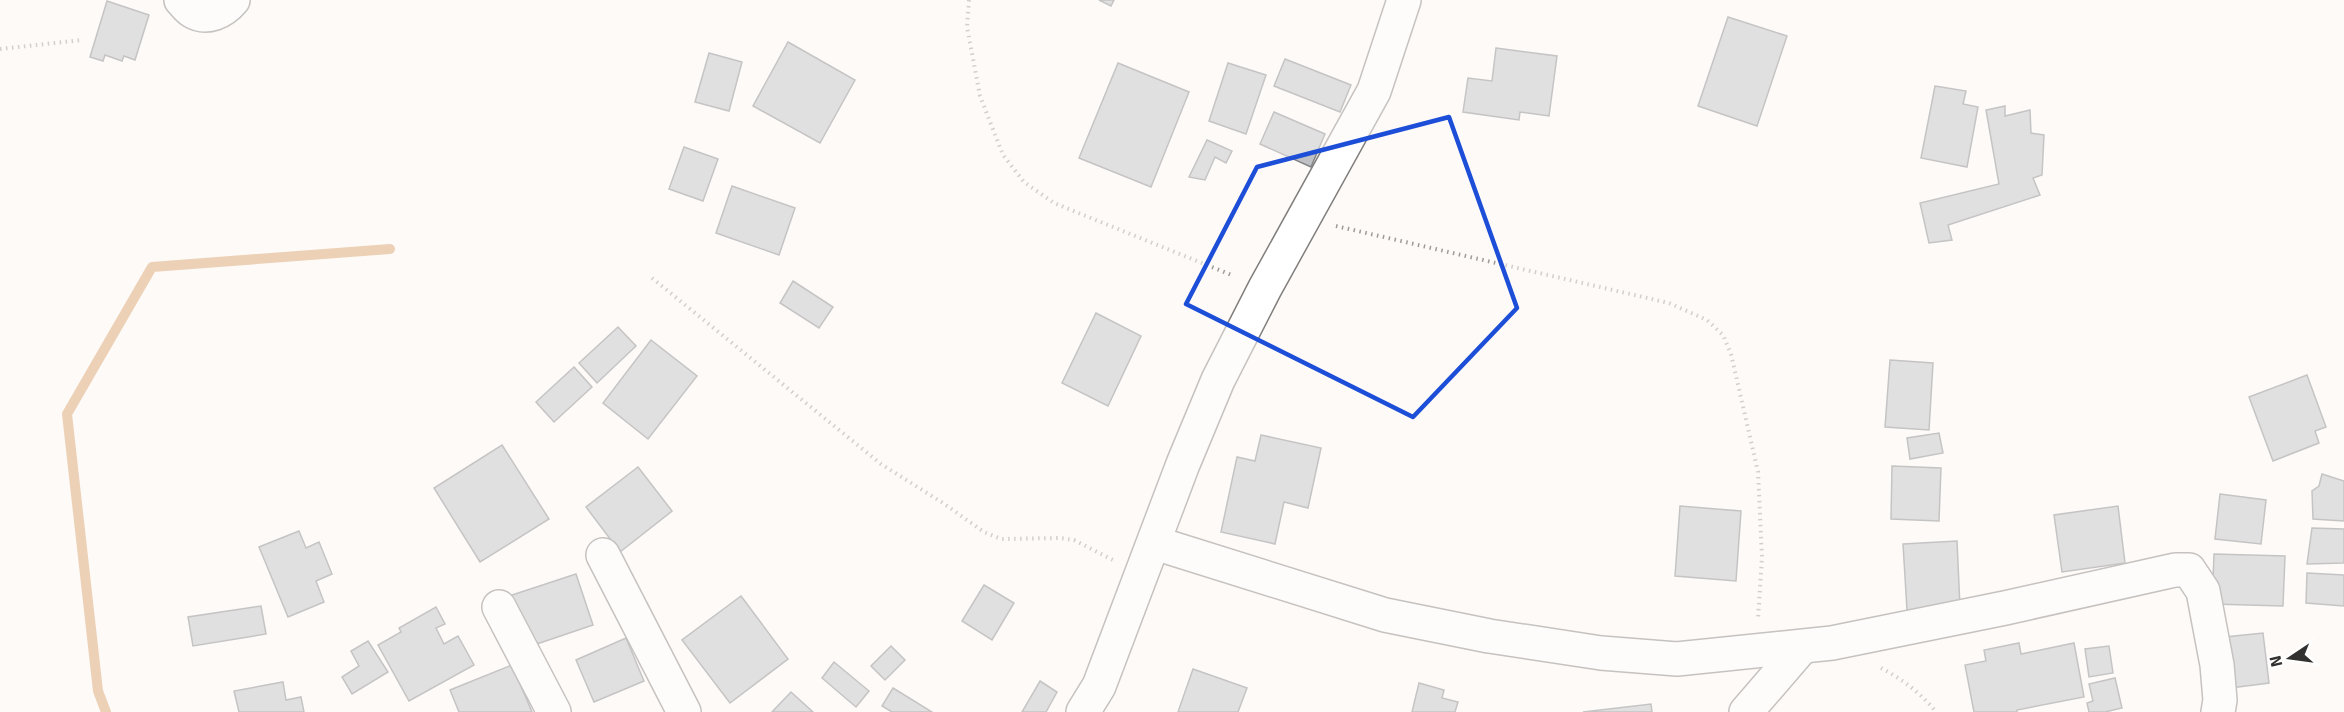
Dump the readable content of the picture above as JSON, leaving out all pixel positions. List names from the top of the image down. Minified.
{"north":"left"}
